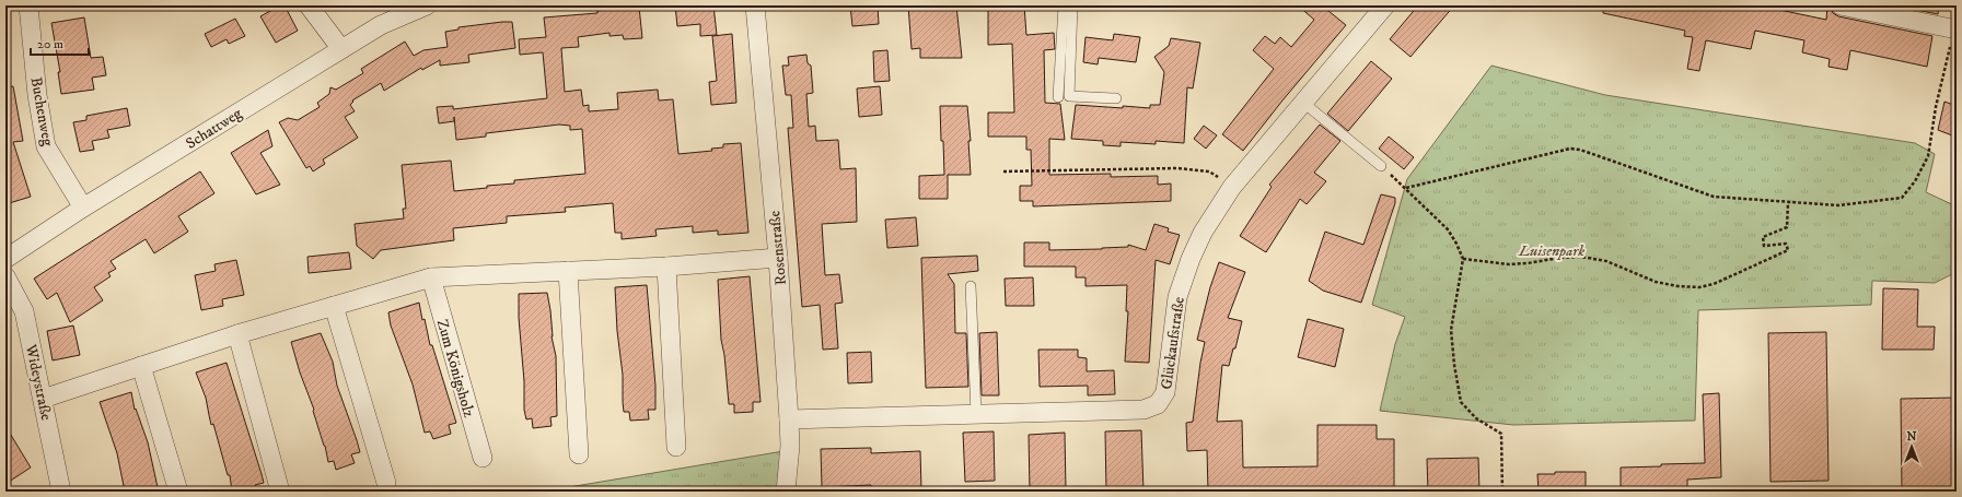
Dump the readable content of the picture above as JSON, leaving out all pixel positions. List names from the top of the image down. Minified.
{"streets":{"street":["Buchenweg","Schattweg","Rosenstraße","Glückaufstraße","Zum Königsholz","Wideystraße"]},"crossings":[["Buchenweg","Schattweg"],["Rosenstraße","Glückaufstraße"]],"parks":["Luisenpark"],"scale_bar":"20 m","north":"top"}
